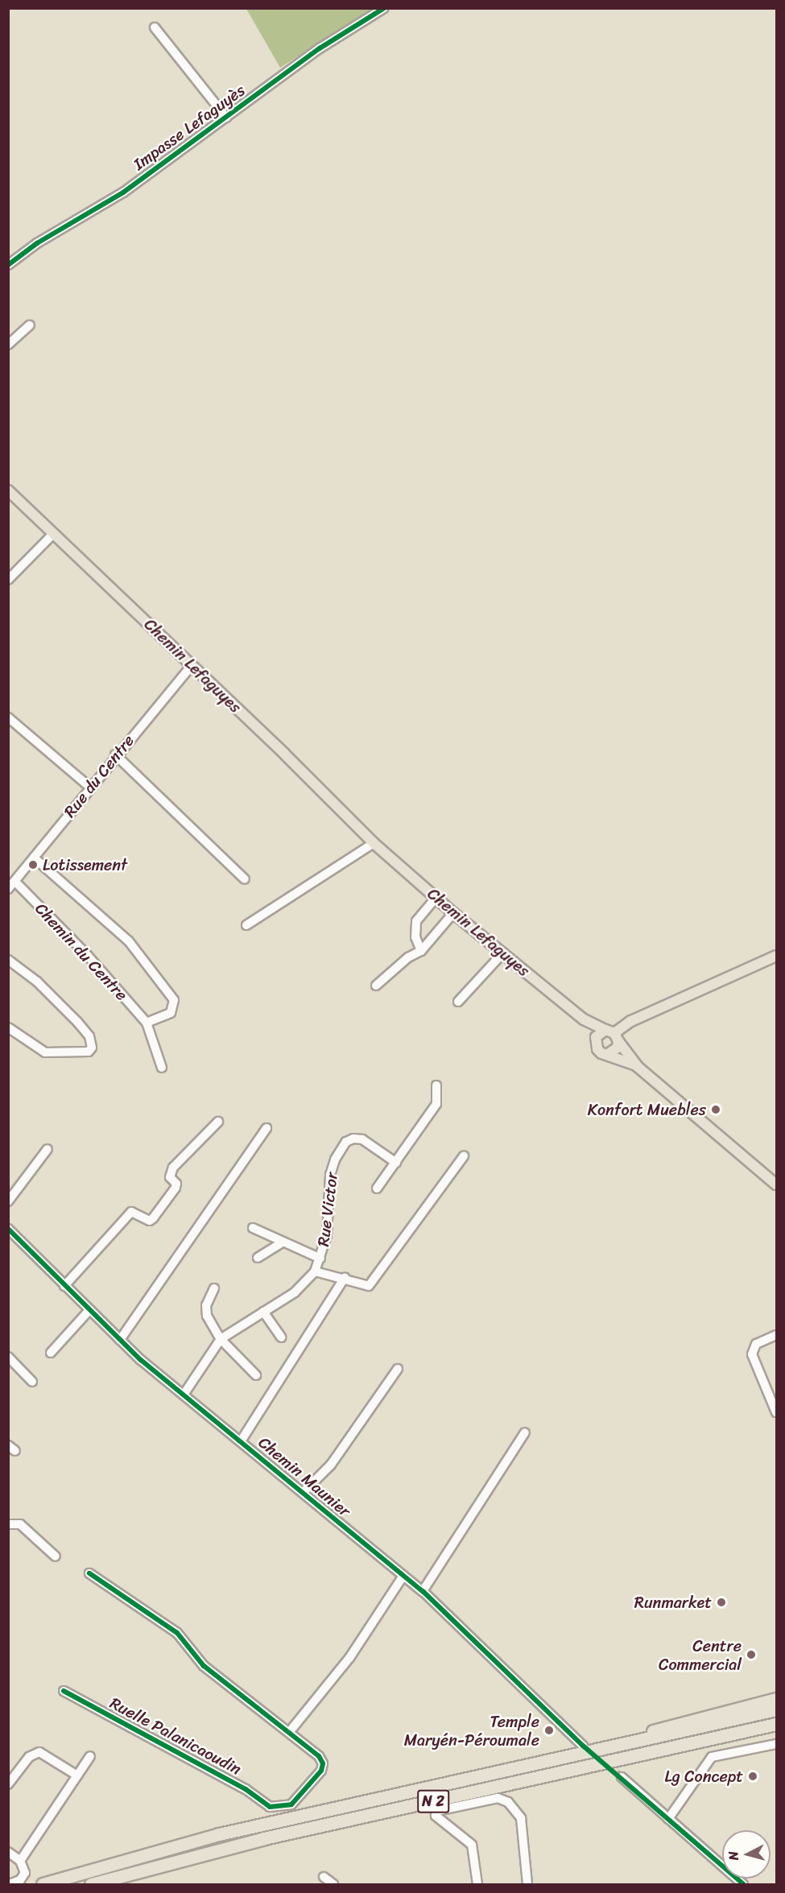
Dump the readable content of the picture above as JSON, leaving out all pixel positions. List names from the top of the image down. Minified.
{"streets":{"highway":["N 2"],"main road":["Chemin Lefaguyes"],"street":["Impasse Lefaguyès","Rue du Centre","Chemin du Centre","Rue Victor","Chemin Maunier","Ruelle Palanicaoudin"]},"crossings":[["Chemin Lefaguyes","Rue du Centre"],["Rue du Centre","Chemin du Centre"],["Rue Victor","Chemin Maunier"]],"places":["Lotissement","Konfort Muebles","Runmarket","Centre Commercial","Temple Maryén-Péroumale","Lg Concept"],"north":"left"}
